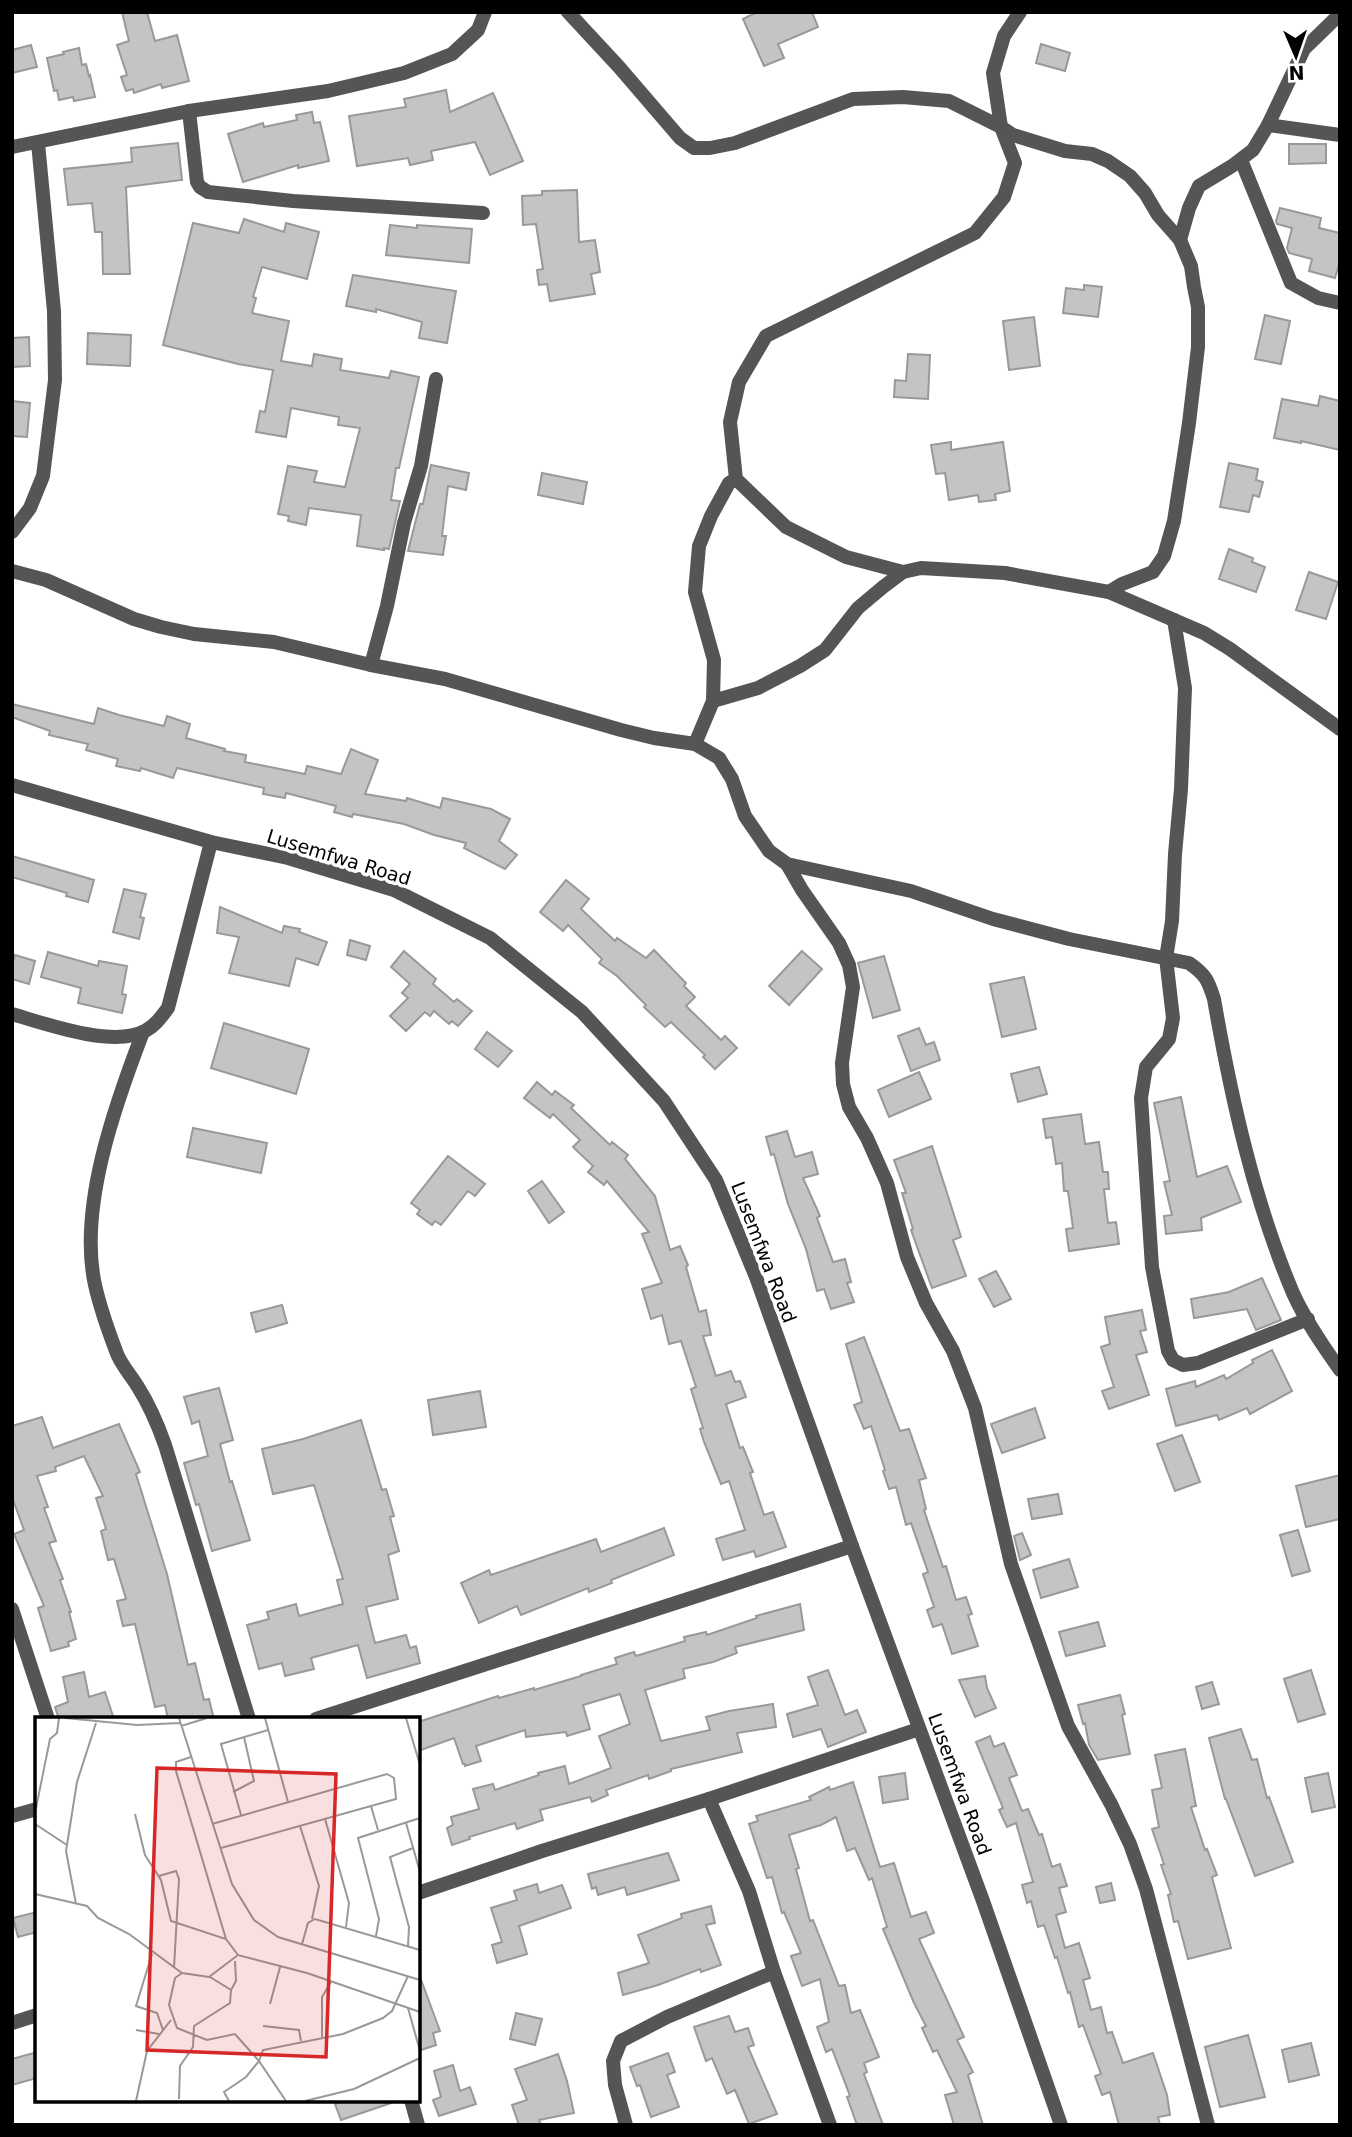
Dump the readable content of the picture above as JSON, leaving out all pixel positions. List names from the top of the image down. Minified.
{"streets":{"street":["Lusemfwa Road"]},"north":"bottom"}
